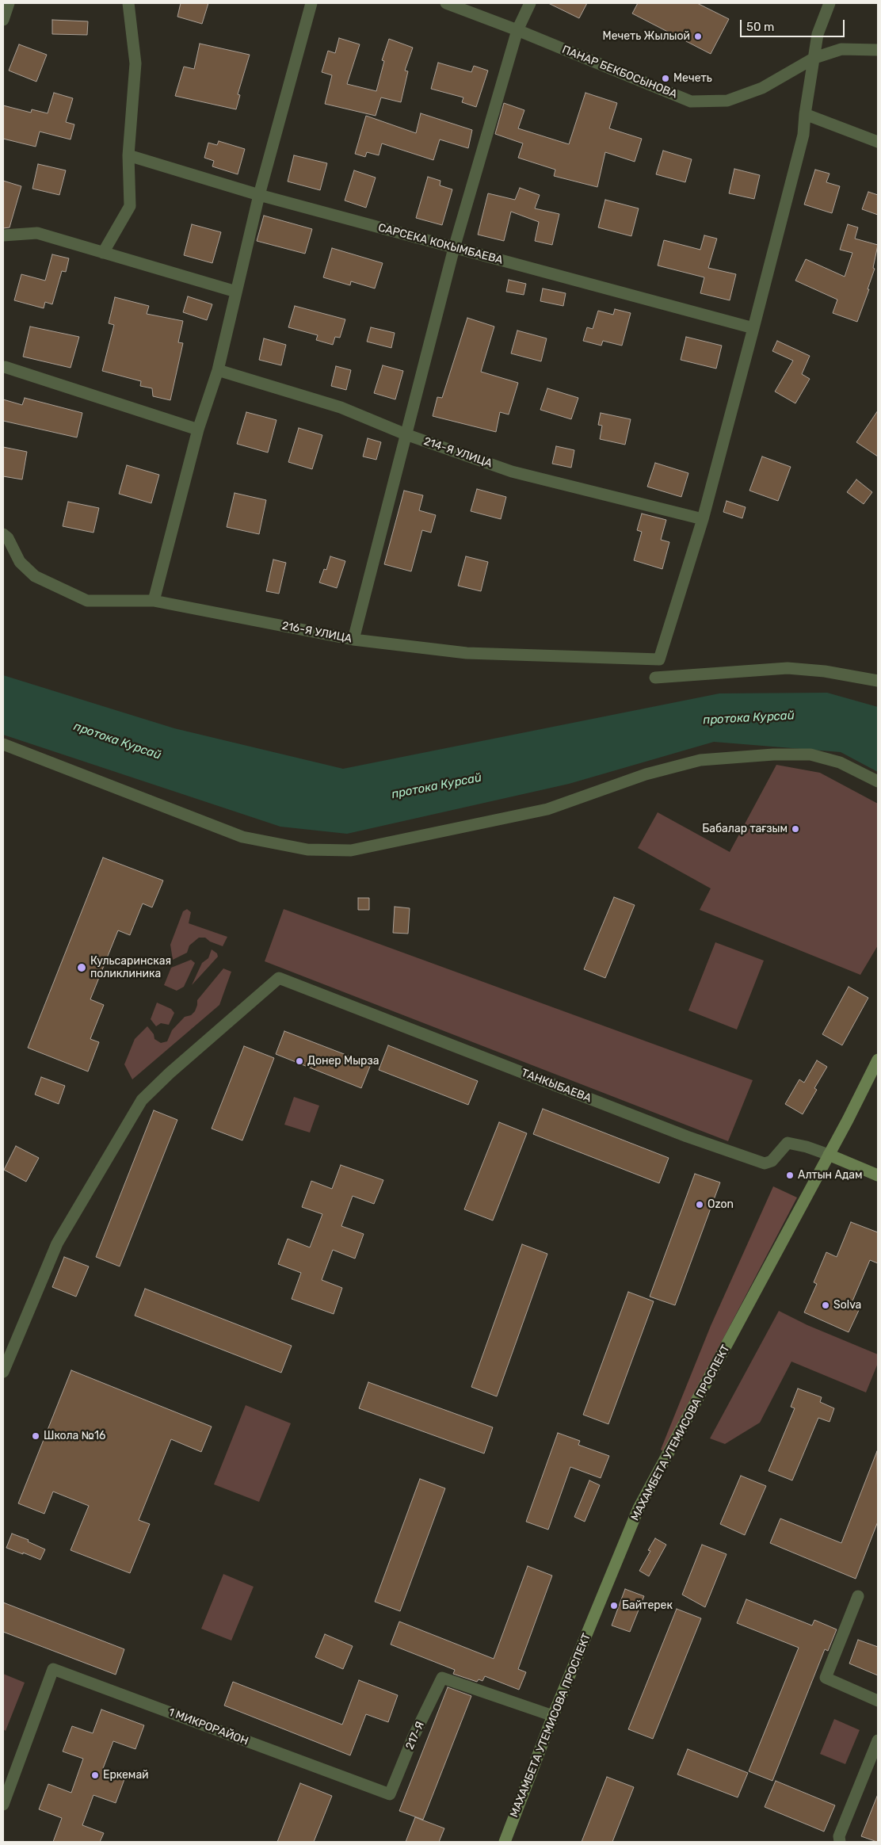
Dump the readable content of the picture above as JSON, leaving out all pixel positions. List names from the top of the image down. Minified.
{"streets":{"street":["ПАНАР БЕКБОСЫНОВА","САРСЕКА КОКЫМБАЕВА","214-Я УЛИЦА","216-Я УЛИЦА","ТАНКЫБАЕВА","МАХАМБЕТА УТЕМИСОВА ПРОСПЕКТ","1 МИКРОРАЙОН","217-Я"]},"crossings":[["214-Я УЛИЦА","216-Я УЛИЦА"],["ТАНКЫБАЕВА","МАХАМБЕТА УТЕМИСОВА ПРОСПЕКТ"],["МАХАМБЕТА УТЕМИСОВА ПРОСПЕКТ","217-Я"],["1 МИКРОРАЙОН","217-Я"]],"water":["протока Курсай"],"places":["Мечеть Жылыой","Мечеть","Бабалар тағзым","Кульсаринская поликлиника","Донер Мырза","Алтын Адам","Ozon","Solva","Школа №16","Байтерек","Еркемай"],"scale_bar":"50 m"}
